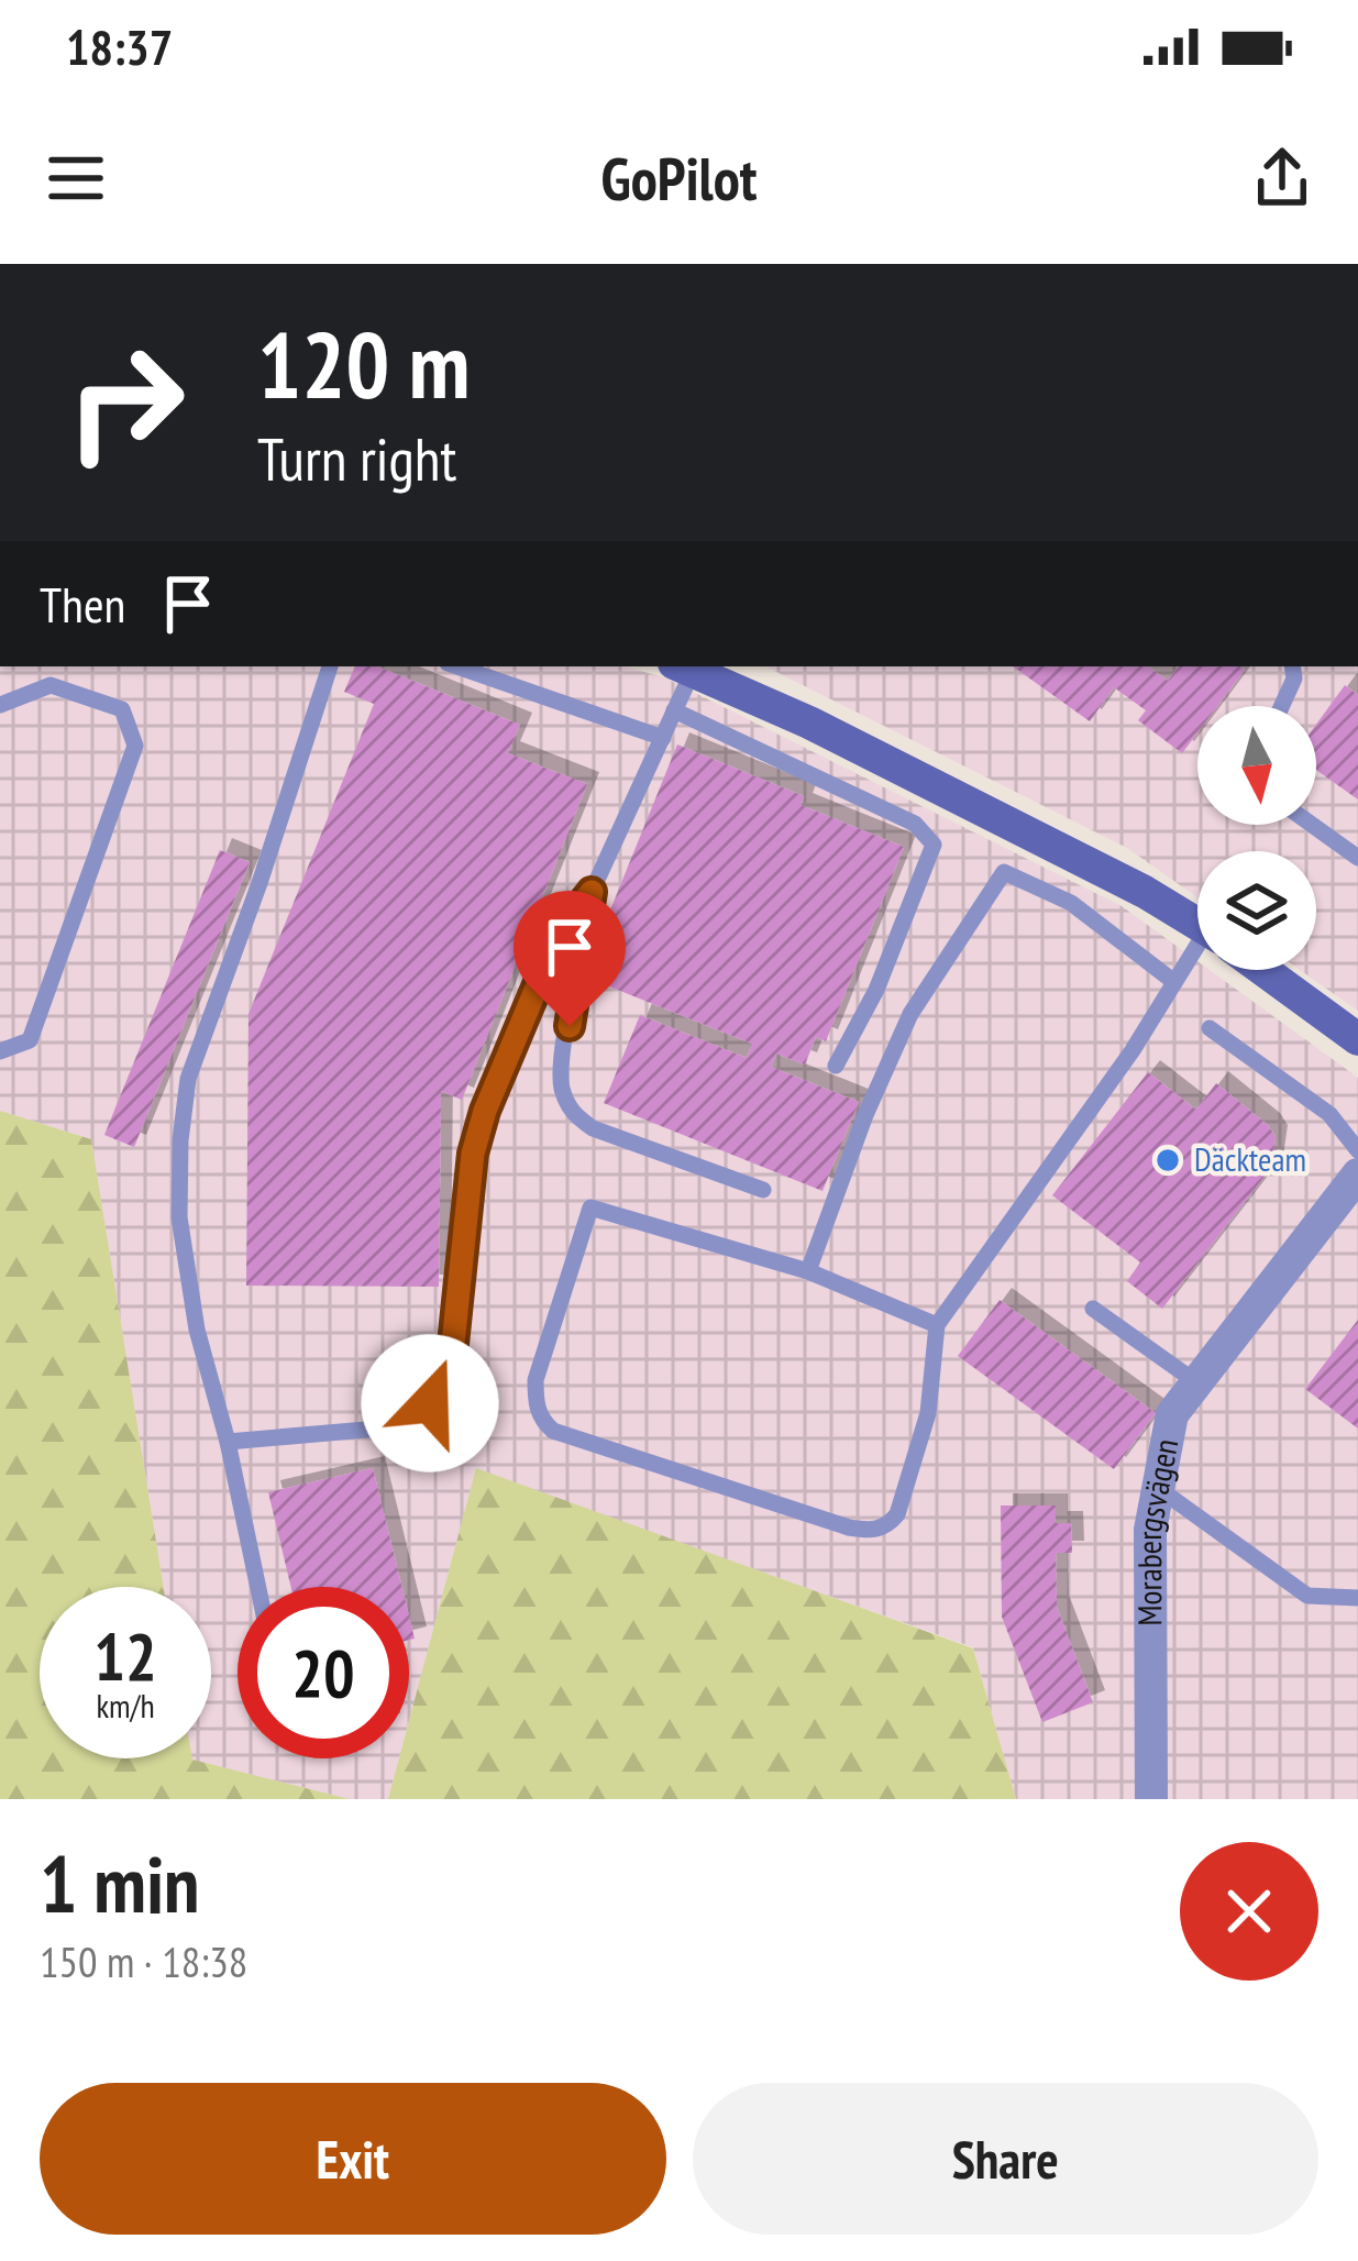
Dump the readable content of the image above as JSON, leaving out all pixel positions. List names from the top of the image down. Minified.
{"streets":{"street":["Morabergsvägen"]},"places":["Däckteam"],"north":"bottom","page":{"status":"18:37","header":"GoPilot","turn":["120 m","Turn right"],"then":"Then","speed":"12 km/h","limit":"20","heading":["1 min","150 m · 18:38"],"buttons":["Exit","Share"]}}
